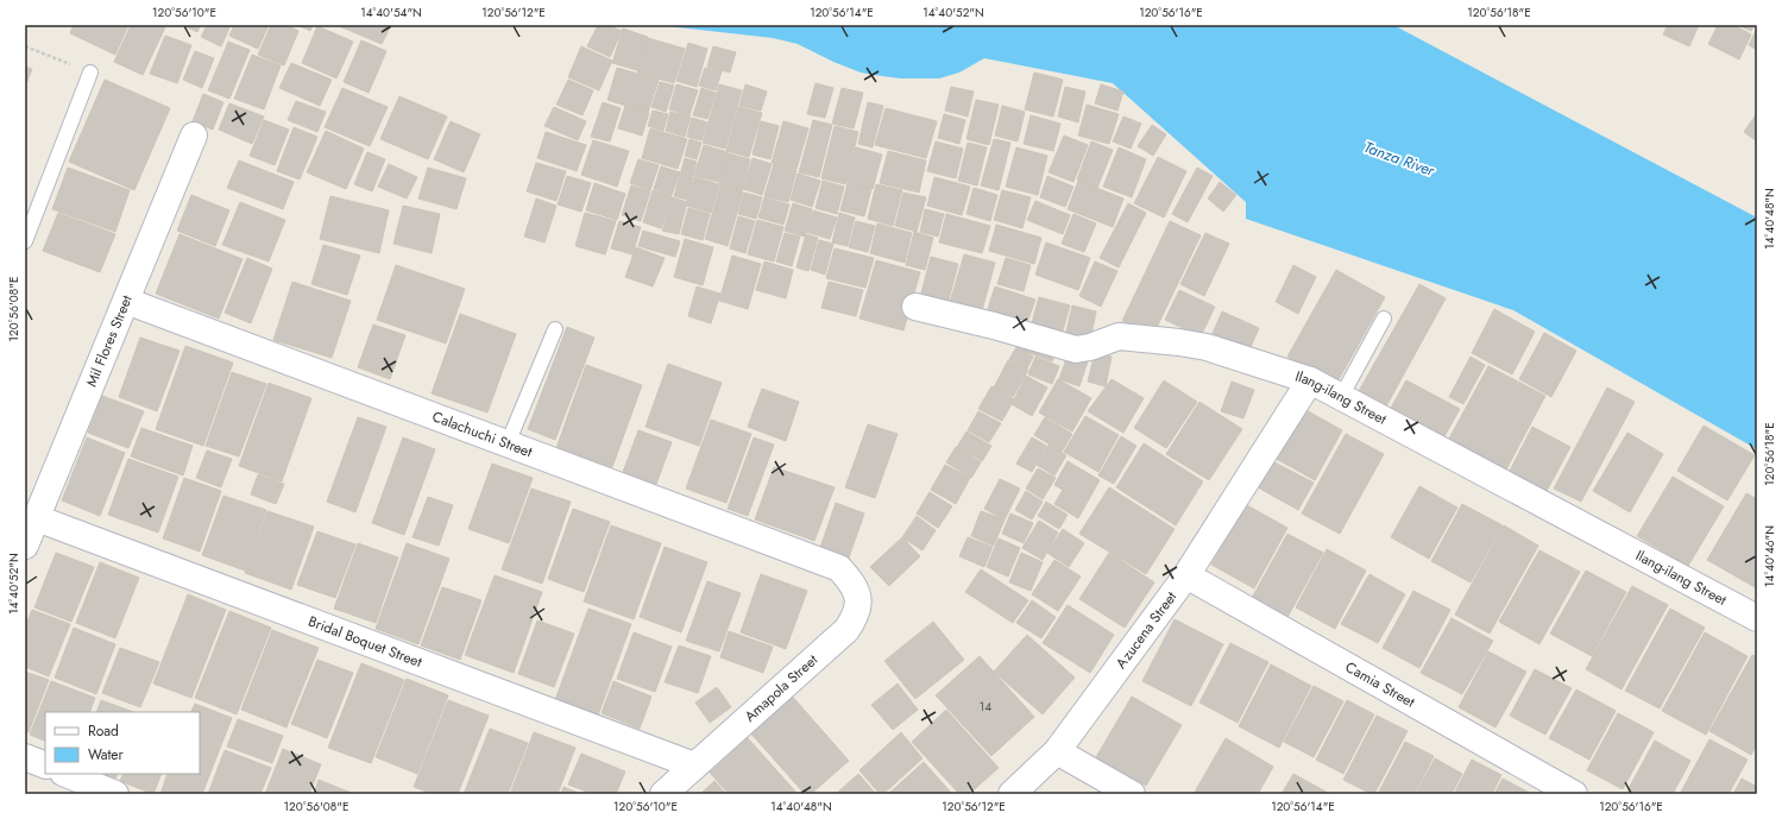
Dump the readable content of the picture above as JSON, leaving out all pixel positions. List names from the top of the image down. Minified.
{"streets":{"street":["Mil Flores Street","Ilang-ilang Street","Calachuchi Street","Azucena Street","Bridal Boquet Street","Camia Street","Amapola Street"]},"crossings":[["Mil Flores Street","Calachuchi Street"],["Mil Flores Street","Bridal Boquet Street"],["Ilang-ilang Street","Azucena Street"],["Calachuchi Street","Amapola Street"],["Azucena Street","Camia Street"],["Bridal Boquet Street","Amapola Street"]],"water":["Tanza River"],"house_numbers":["14"],"legend":["Road","Water"],"coordinates":["120°56'10\"E","14°40'54\"N","120°56'12\"E","120°56'14\"E","14°40'52\"N","120°56'16\"E","120°56'18\"E","14°40'48\"N","120°56'08\"E","14°40'46\"N"]}
